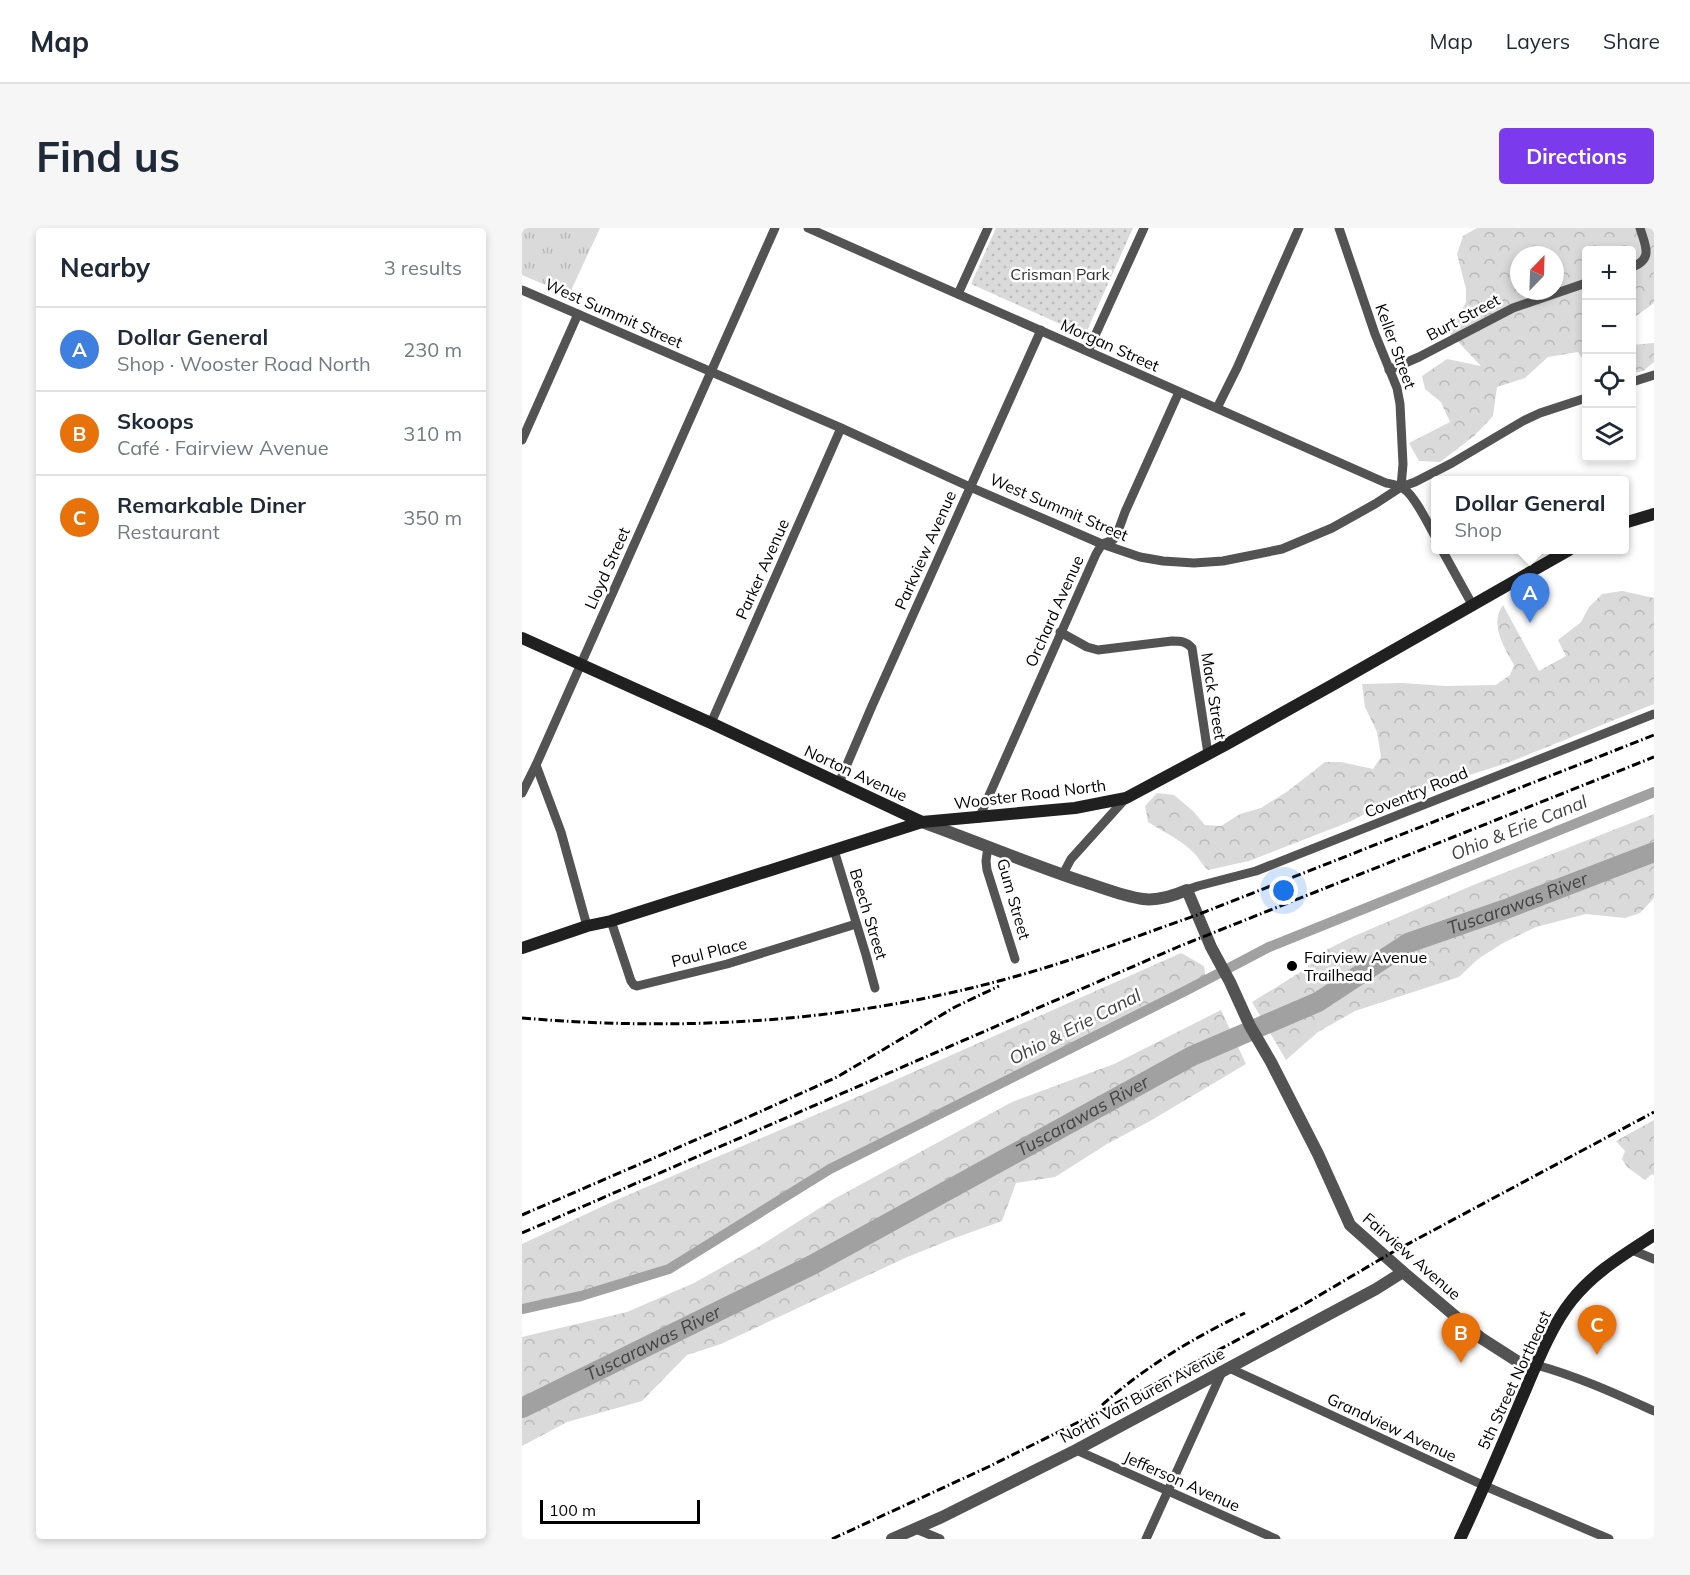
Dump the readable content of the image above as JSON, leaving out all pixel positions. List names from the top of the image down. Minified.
{"streets":{"main road":["Norton Avenue","Wooster Road North","5th Street Northeast"],"street":["West Summit Street","Burt Street","Morgan Street","Keller Street","Parkview Avenue","Lloyd Street","Parker Avenue","Orchard Avenue","Mack Street","Coventry Road","Gum Street","Beech Street","Paul Place","Fairview Avenue","North Van Buren Avenue","Grandview Avenue","Jefferson Avenue"]},"crossings":[["West Summit Street","Morgan Street"],["West Summit Street","Keller Street"],["West Summit Street","Parkview Avenue"],["West Summit Street","Lloyd Street"],["West Summit Street","Parker Avenue"],["West Summit Street","Orchard Avenue"],["Burt Street","Keller Street"],["Morgan Street","Keller Street"],["Morgan Street","Parkview Avenue"],["Morgan Street","Orchard Avenue"],["Parkview Avenue","Norton Avenue"],["Lloyd Street","Norton Avenue"],["Parker Avenue","Norton Avenue"],["Orchard Avenue","Mack Street"],["Orchard Avenue","Wooster Road North"],["Mack Street","Wooster Road North"],["Norton Avenue","Coventry Road"],["Norton Avenue","Wooster Road North"],["Norton Avenue","Gum Street"],["Norton Avenue","Fairview Avenue"],["Coventry Road","Fairview Avenue"],["Wooster Road North","Beech Street"],["Wooster Road North","Paul Place"],["Beech Street","Paul Place"],["Fairview Avenue","5th Street Northeast"],["Fairview Avenue","North Van Buren Avenue"],["5th Street Northeast","Grandview Avenue"],["North Van Buren Avenue","Grandview Avenue"],["North Van Buren Avenue","Jefferson Avenue"]],"water":["Ohio & Erie Canal","Tuscarawas River"],"parks":["Crisman Park"],"places":["Fairview Avenue Trailhead"],"scale_bar":"100 m","north":"top right","page":{"header":"Map","nav":["Map","Layers","Share"],"buttons":"Directions","title":"Find us","heading":["Nearby","3 results"],"map_buttons":["+","−"],"list":[{"mark":"A","name":"Dollar General","note":"Shop · Wooster Road North","value":"230 m"},{"mark":"B","name":"Skoops","note":"Café · Fairview Avenue","value":"310 m"},{"mark":"C","name":"Remarkable Diner","note":"Restaurant","value":"350 m"}],"popup":["Dollar General","Shop"],"pins":["A","C","B"],"scale":"100 m"}}
